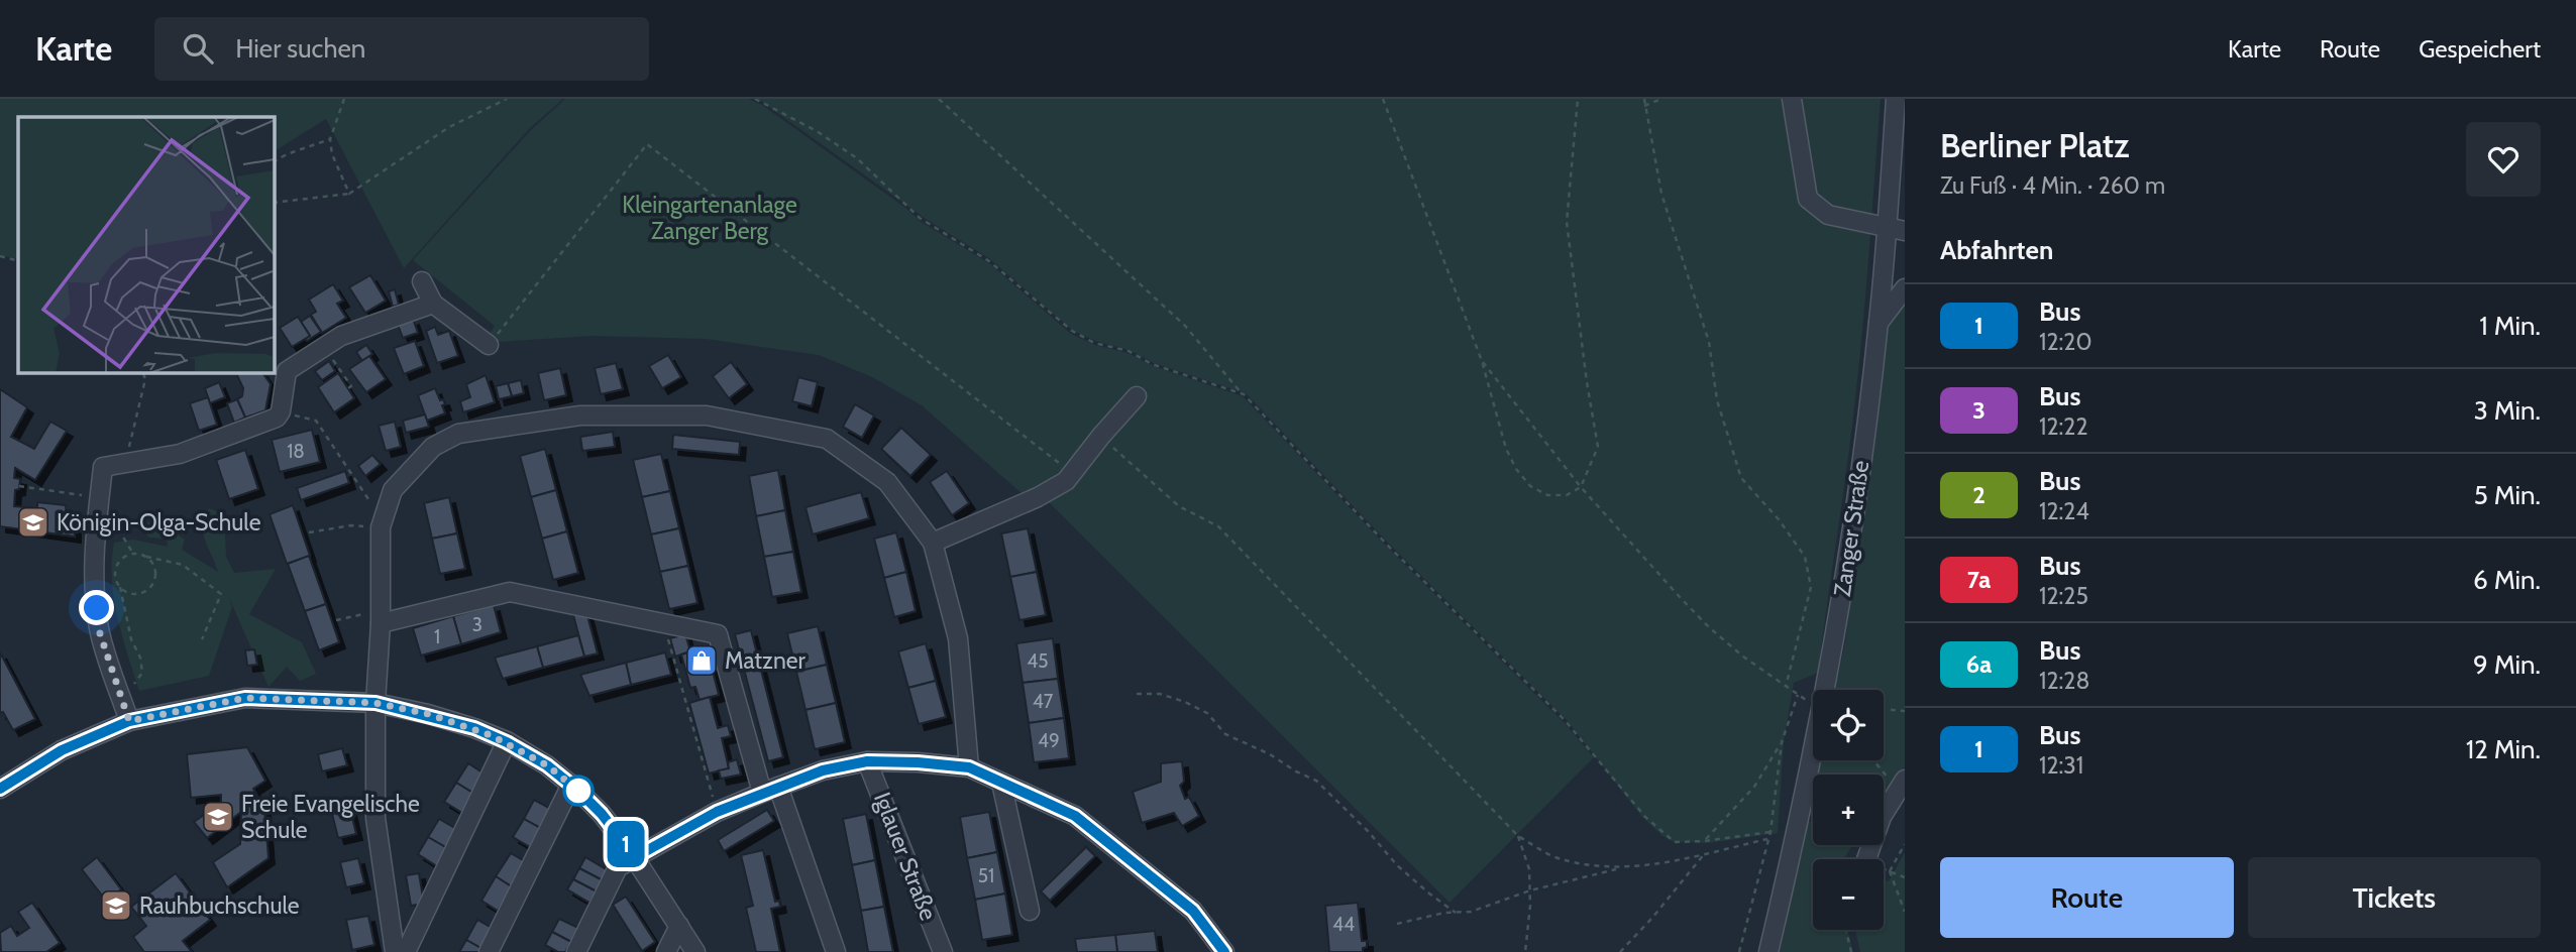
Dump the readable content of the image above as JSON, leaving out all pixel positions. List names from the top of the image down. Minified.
{"streets":{"street":["Zanger Straße","Iglauer Straße"]},"parks":["Kleingartenanlage Zanger Berg"],"places":{"school or university":["Königin-Olga-Schule","Freie Evangelische Schule","Rauhbuchschule"],"shop":["Matzner"]},"lines":["bus line 1"],"house_numbers":["18","3","1","45","47","49","51","44"],"page":{"header":"Karte","search":"Hier suchen","nav":["Karte","Route","Gespeichert"],"on_map":"1","heading":[["Berliner Platz","Zu Fuß · 4 Min. · 260 m"],"Abfahrten"],"list":[{"mark":"1","name":"Bus","note":"12:20","value":"1 Min."},{"mark":"3","name":"Bus","note":"12:22","value":"3 Min."},{"mark":"2","name":"Bus","note":"12:24","value":"5 Min."},{"mark":"7a","name":"Bus","note":"12:25","value":"6 Min."},{"mark":"6a","name":"Bus","note":"12:28","value":"9 Min."},{"mark":"1","name":"Bus","note":"12:31","value":"12 Min."}],"map_buttons":["+","−"],"buttons":["Route","Tickets"]}}
